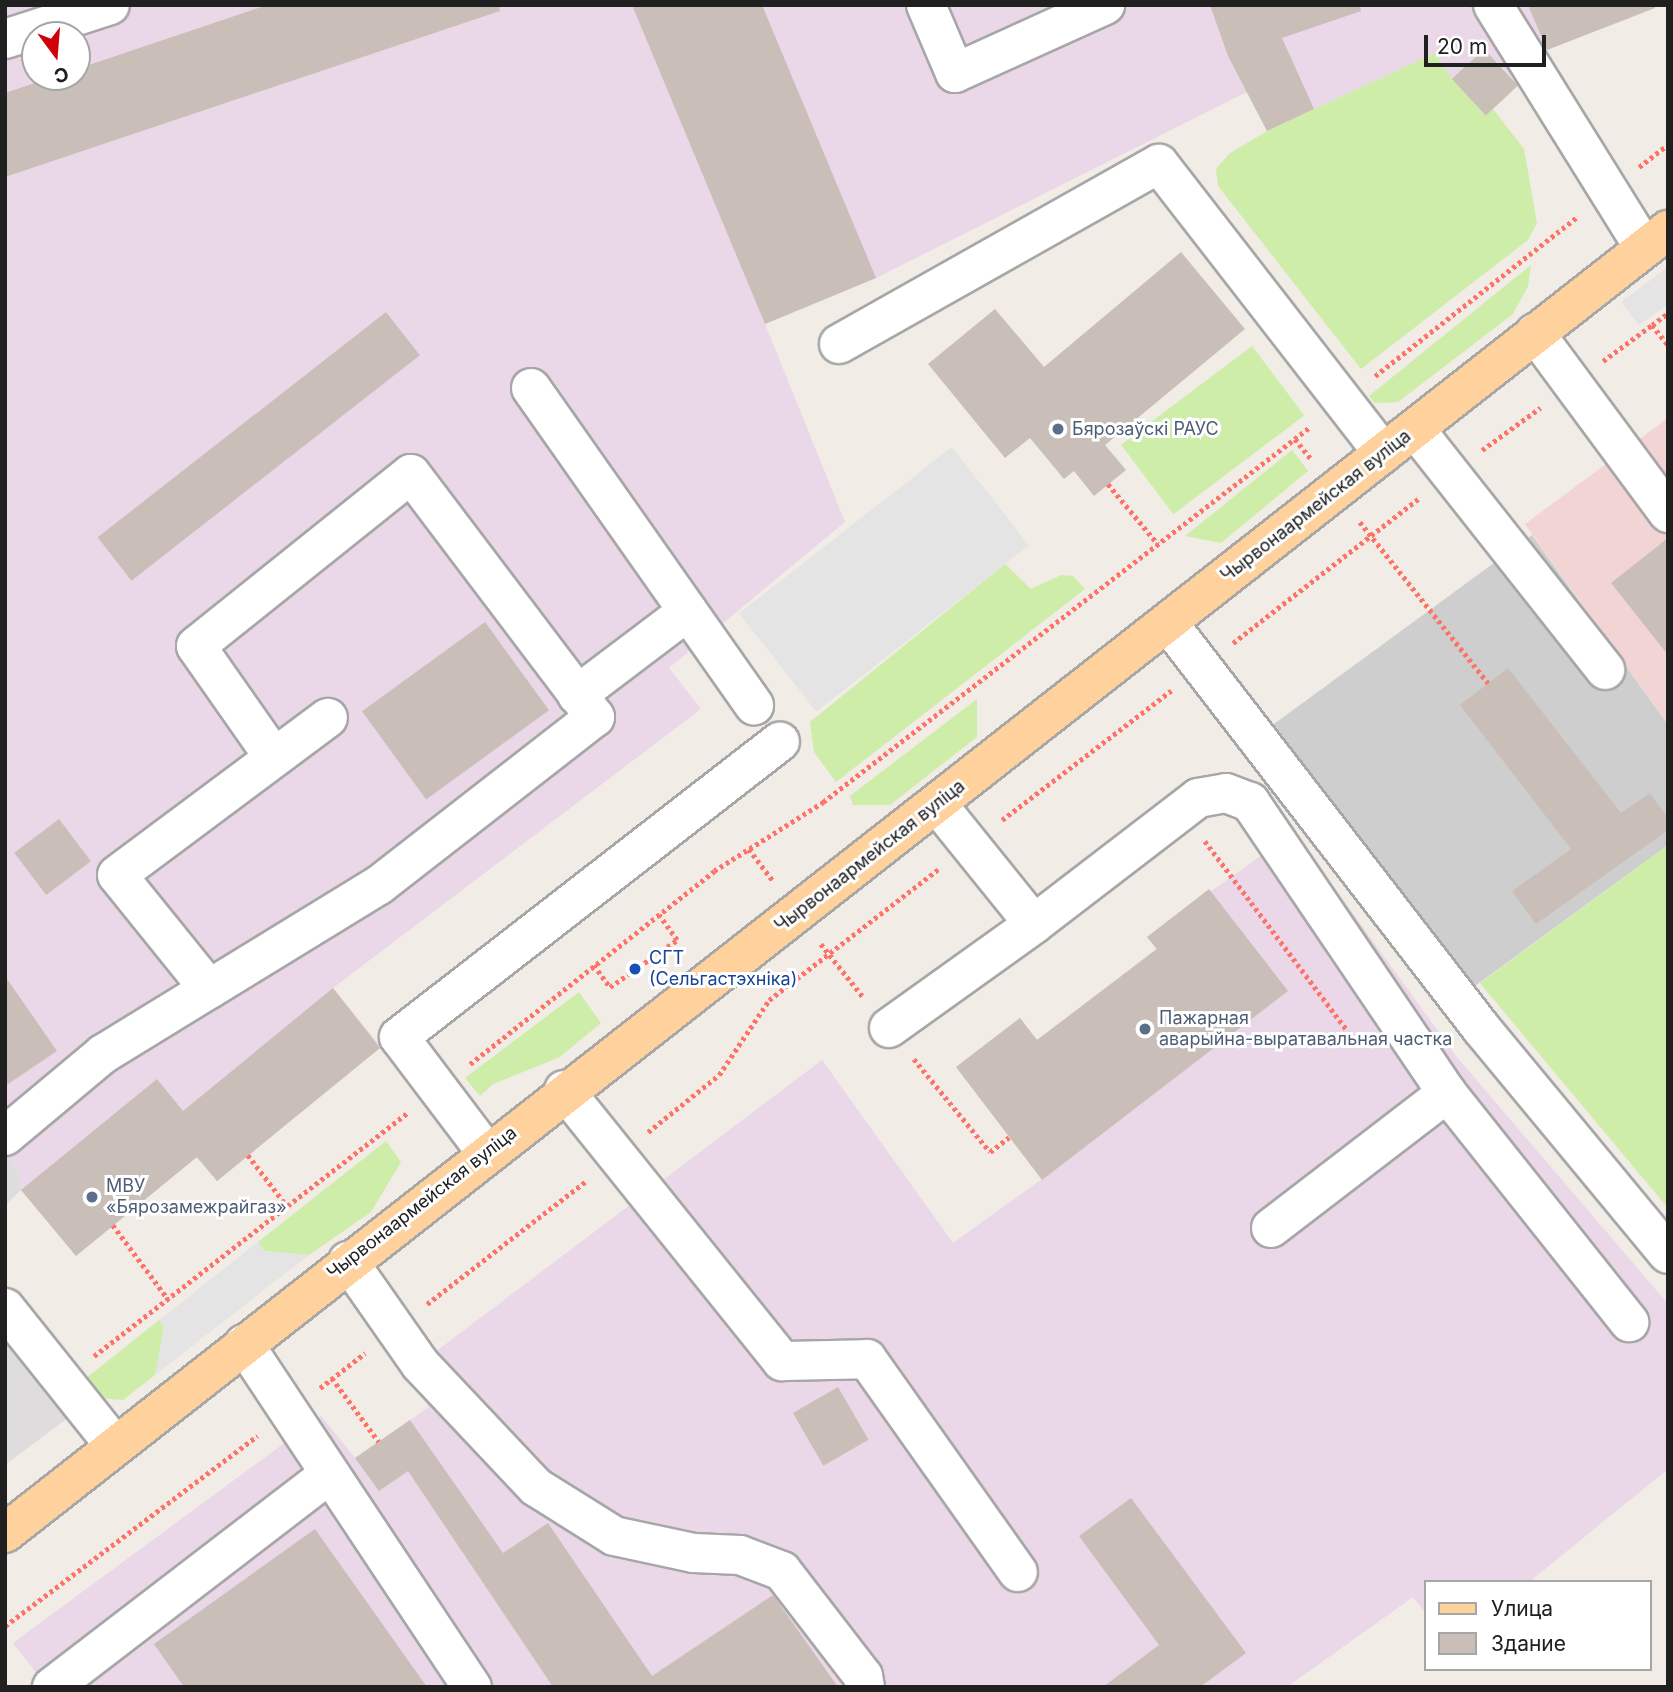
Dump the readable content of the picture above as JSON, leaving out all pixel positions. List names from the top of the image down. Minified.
{"streets":{"main road":["Чырвонаармейская вуліца"]},"places":["Бярозаўскі РАУС","СГТ (Сельгастэхніка)","Пажарная аварыйна-выратавальная частка","МВУ «Бярозамежрайгаз»"],"legend":["Улица","Здание"],"scale_bar":"20 m","north":"bottom"}
